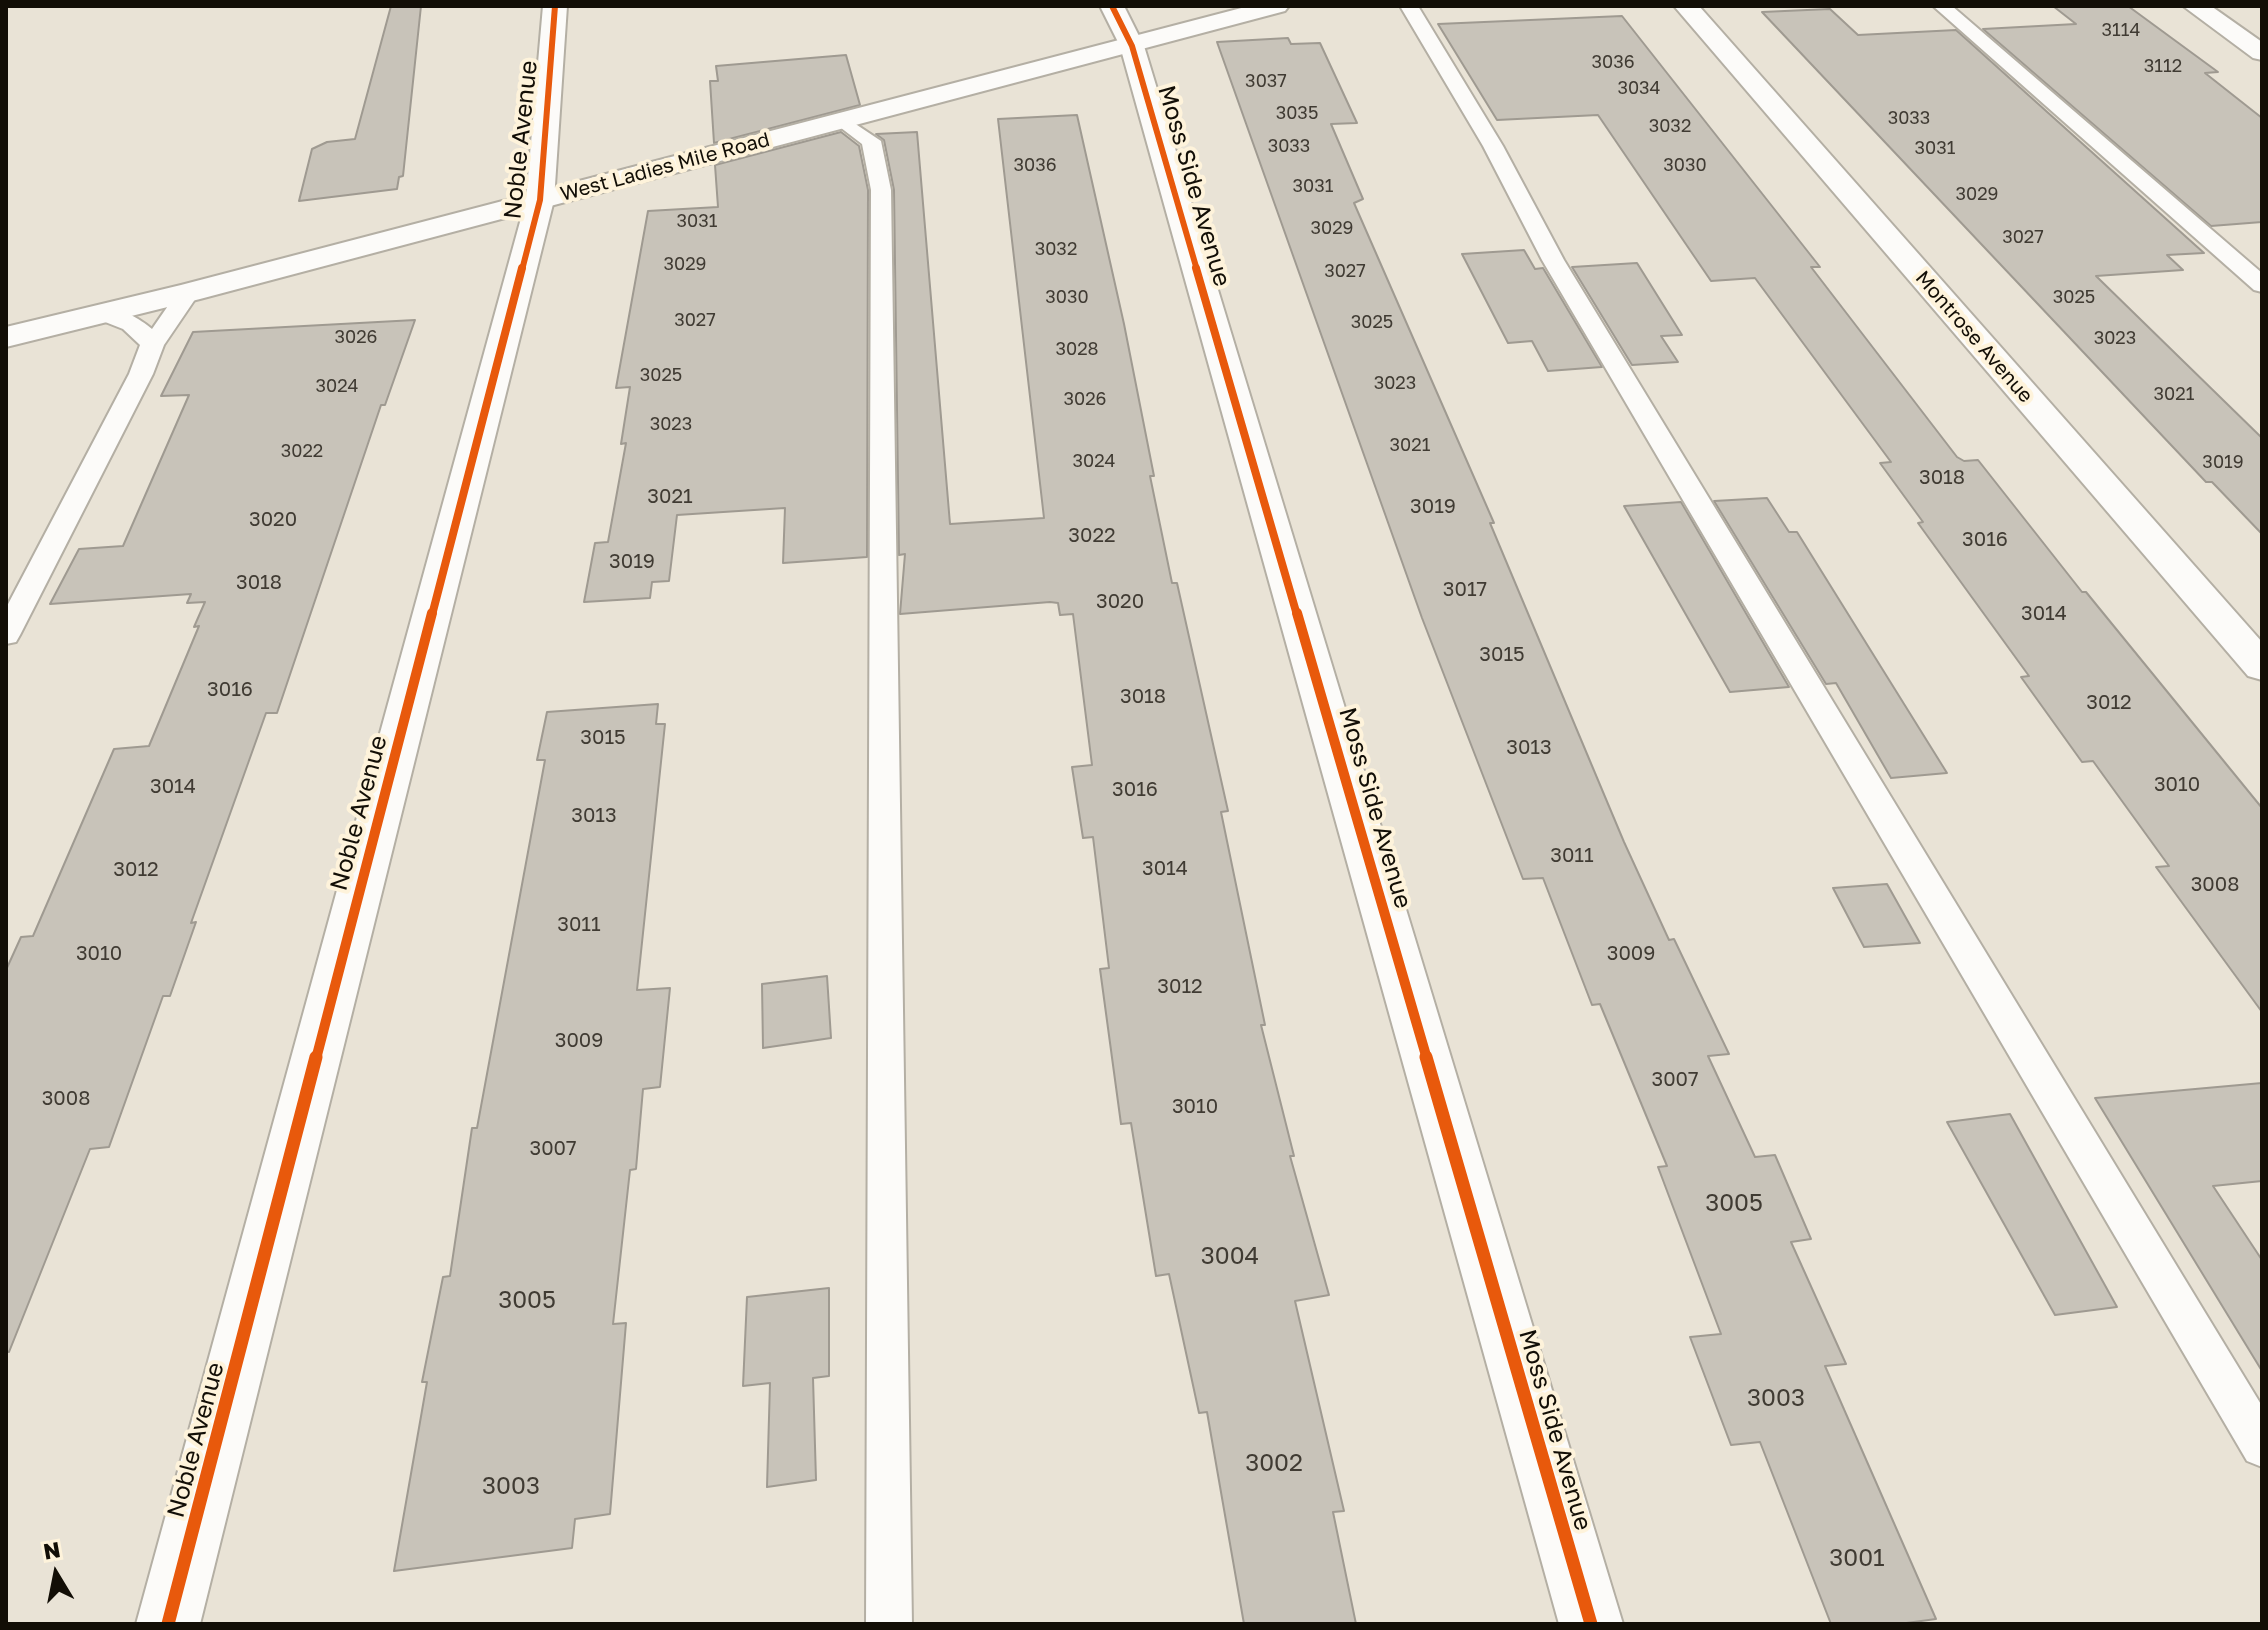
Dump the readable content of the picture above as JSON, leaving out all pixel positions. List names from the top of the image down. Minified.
{"streets":{"street":["Noble Avenue","West Ladies Mile Road","Moss Side Avenue","Montrose Avenue"]},"crossings":[["Noble Avenue","West Ladies Mile Road"],["West Ladies Mile Road","Moss Side Avenue"]],"house_numbers":["3114","3036","3112","3037","3034","3035","3033","3032","3033","3031","3036","3030","3031","3029","3031","3029","3027","3032","3029","3027","3030","3025","3027","3025","3026","3023","3028","3025","3023","3024","3021","3026","3023","3021","3022","3024","3019","3018","3021","3019","3020","3022","3016","3019","3018","3017","3020","3014","3015","3016","3018","3012","3015","3013","3010","3014","3016","3013","3011","3014","3012","3008","3011","3010","3009","3012","3009","3007","3008","3010","3007","3005","3004","3005","3003","3002","3003","3001"],"north":"top"}
